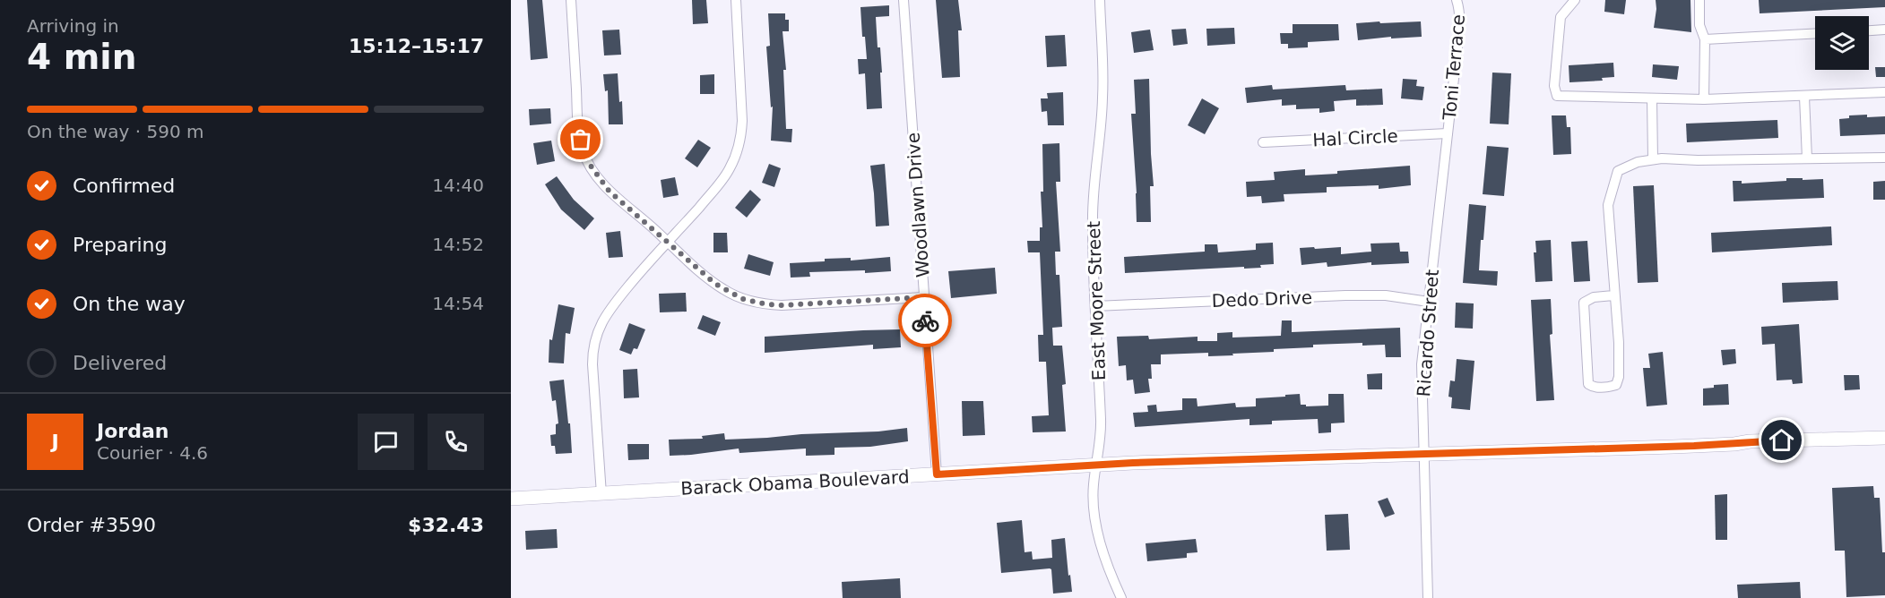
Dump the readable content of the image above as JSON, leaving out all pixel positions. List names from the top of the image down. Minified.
{"streets":{"main road":["Barack Obama Boulevard"],"street":["Toni Terrace","Hal Circle","Woodlawn Drive","Dedo Drive","East Moore Street","Ricardo Street"]},"crossings":[["Toni Terrace","Hal Circle"],["Toni Terrace","Ricardo Street"],["Hal Circle","Ricardo Street"],["Woodlawn Drive","Barack Obama Boulevard"],["Dedo Drive","East Moore Street"],["Dedo Drive","Ricardo Street"],["East Moore Street","Barack Obama Boulevard"],["Ricardo Street","Barack Obama Boulevard"]],"page":{"heading":["4 min","Arriving in","15:12–15:17"],"panel":["Jordan","Courier · 4.6","Order #3590","$32.43"],"bar":"On the way · 590 m","list":[["Confirmed","14:40"],["Preparing","14:52"],["On the way","14:54"],"Delivered"],"round":"J"}}
